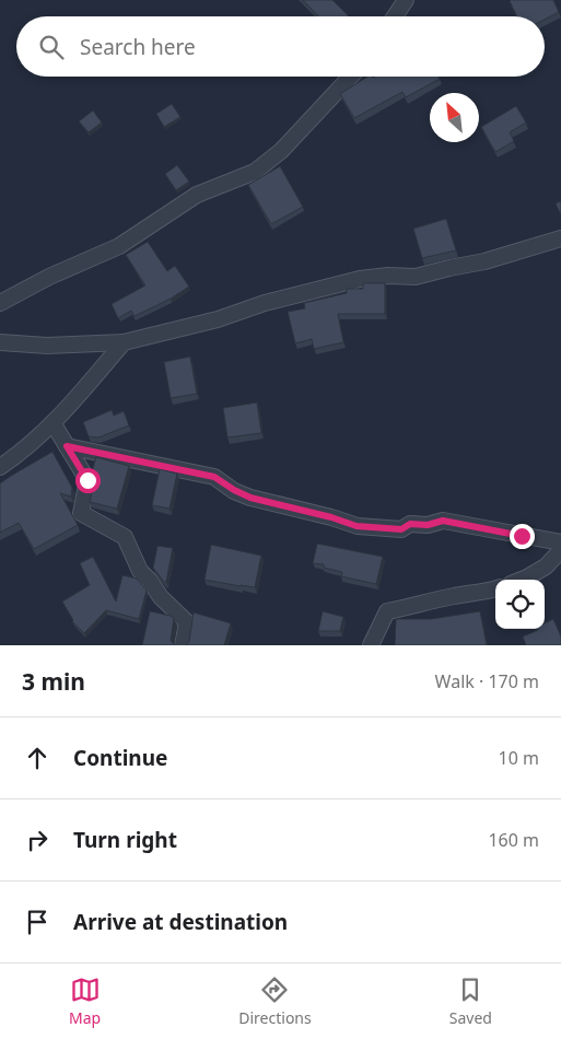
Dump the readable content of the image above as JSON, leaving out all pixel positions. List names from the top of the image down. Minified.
{"north":"top left","page":{"search":"Search here","heading":["3 min","Walk · 170 m"],"list":[["Continue","10 m"],["Turn right","160 m"],"Arrive at destination"],"nav":["Map","Directions","Saved"]}}
